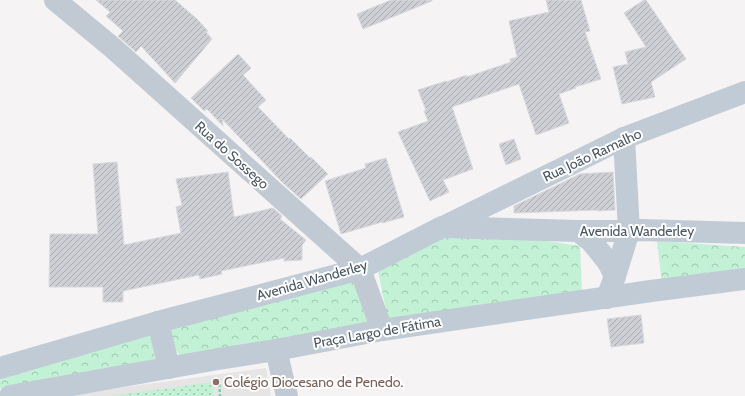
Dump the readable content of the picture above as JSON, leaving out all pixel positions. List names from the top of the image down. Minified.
{"streets":{"main road":["Rua João Ramalho","Avenida Wanderley","Praça Largo de Fátima"],"street":["Rua do Sossego"]},"crossings":[["Rua do Sossego","Avenida Wanderley"],["Rua do Sossego","Praça Largo de Fátima"],["Rua João Ramalho","Avenida Wanderley"]],"places":["Colégio Diocesano de Penedo."]}
